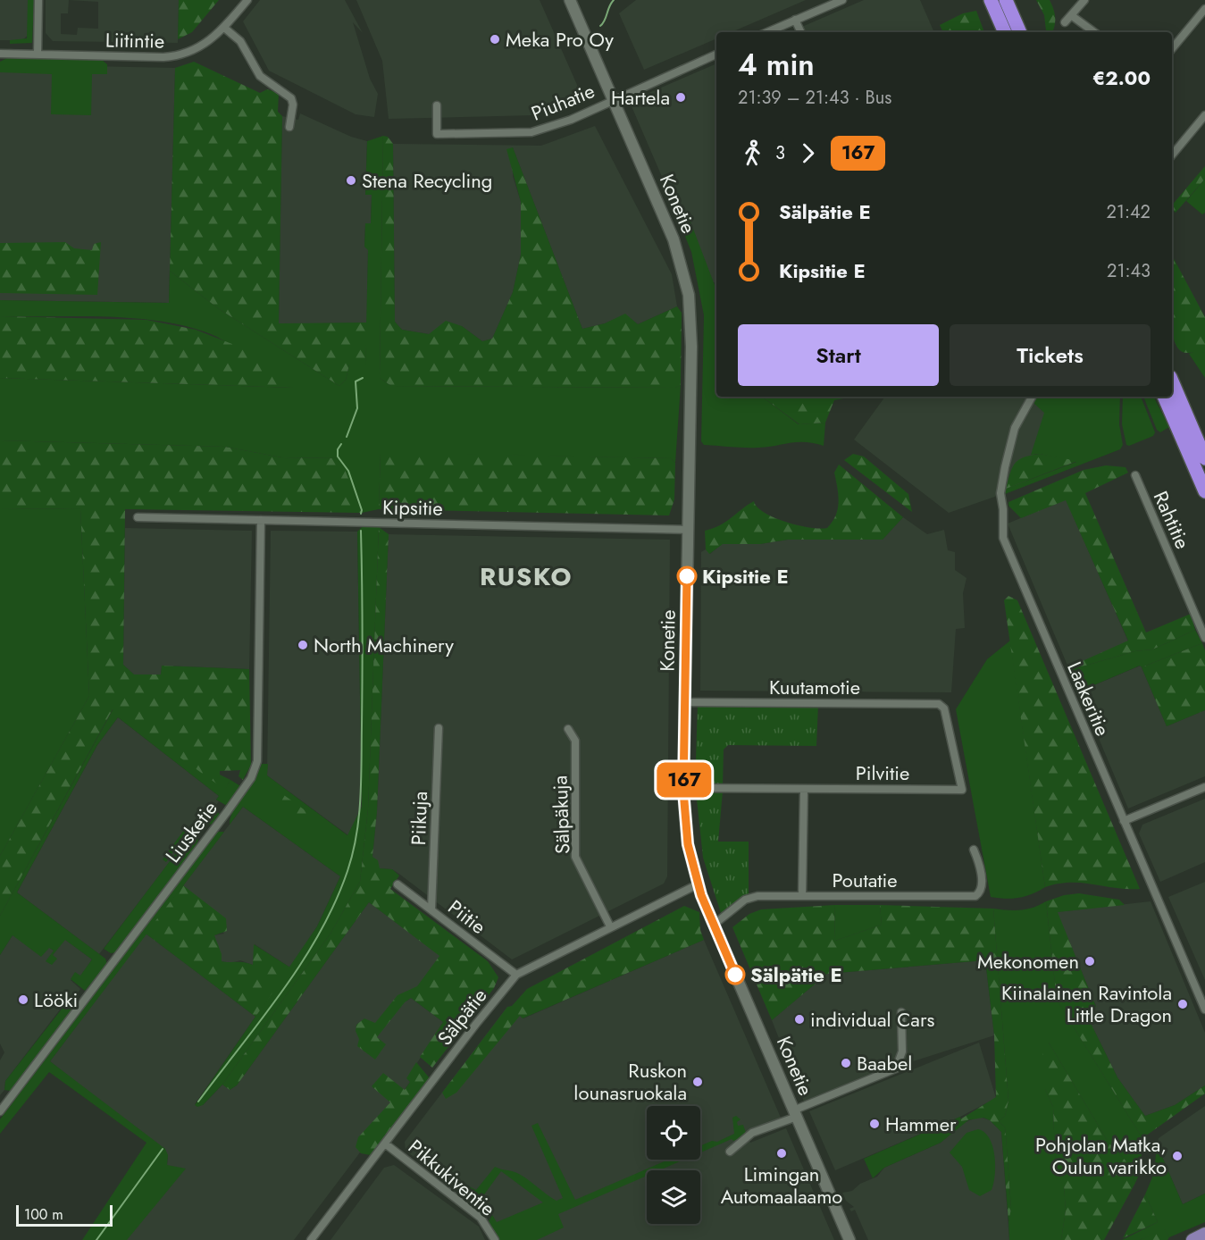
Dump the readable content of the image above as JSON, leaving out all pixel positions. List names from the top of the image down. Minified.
{"streets":{"street":["Liitintie","Piuhatie","Konetie","Kipsitie","Rahtitie","Kuutamotie","Laakeritie","Pilvitie","Sälpäkuja","Piikuja","Liusketie","Poutatie","Piitie","Sälpätie","Pikkukiventie"]},"crossings":[["Piuhatie","Konetie"],["Konetie","Kipsitie"],["Konetie","Kuutamotie"],["Konetie","Pilvitie"],["Konetie","Poutatie"],["Konetie","Sälpätie"],["Kipsitie","Liusketie"],["Kuutamotie","Pilvitie"],["Sälpäkuja","Sälpätie"],["Piikuja","Piitie"],["Piitie","Sälpätie"],["Sälpätie","Pikkukiventie"]],"districts":["RUSKO"],"places":["Meka Pro Oy","Hartela","Stena Recycling","Kipsitie E","North Machinery","Mekonomen","Sälpätie E","Lööki","Kiinalainen Ravintola Little Dragon","individual Cars","Baabel","Ruskon lounasruokala","Hammer","Limingan Automaalaamo","Pohjolan Matka, Oulun varikko"],"lines":["bus line 167"],"scale_bar":"100 m","page":{"on_map":"167","heading":["4 min","21:39 – 21:43 · Bus","€2.00"],"legs":["3","167"],"list":[{"name":"Sälpätie E","value":"21:42"},{"name":"Kipsitie E","value":"21:43"}],"buttons":["Start","Tickets"],"scale":"100 m"}}
